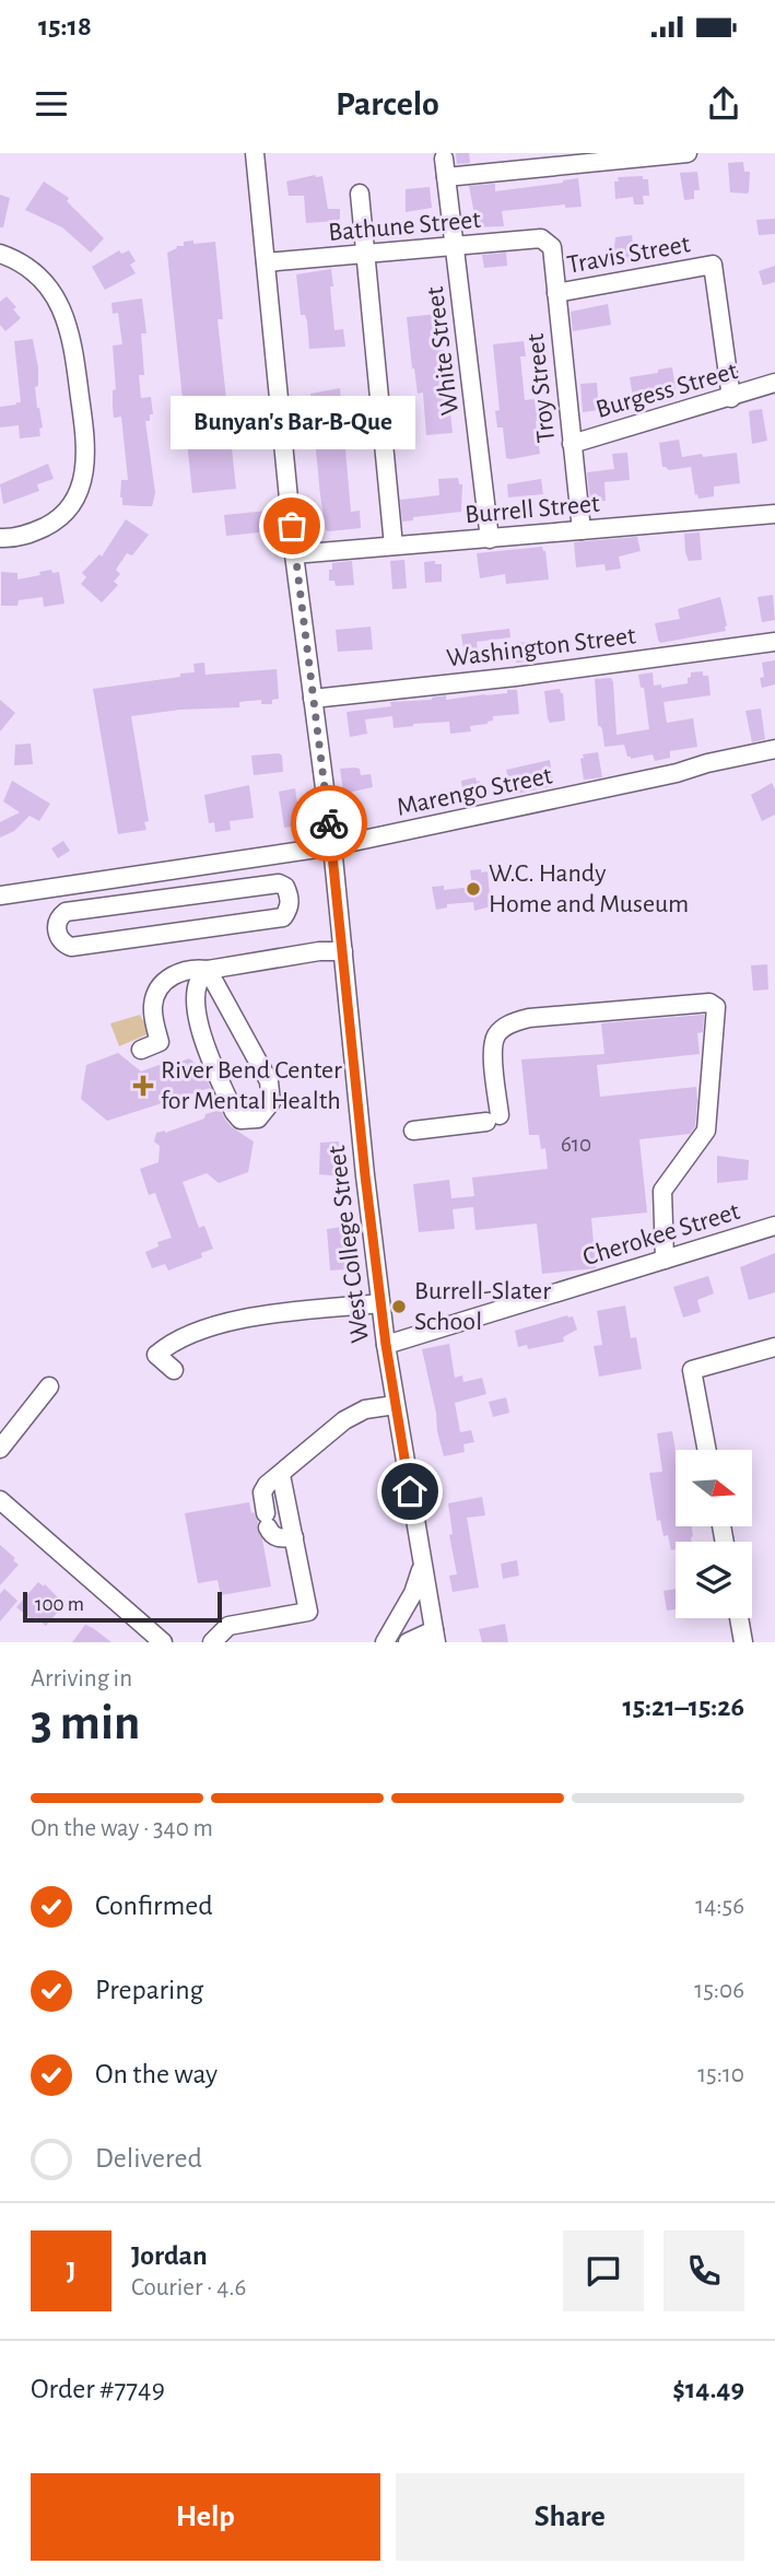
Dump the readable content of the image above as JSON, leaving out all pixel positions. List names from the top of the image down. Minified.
{"streets":{"street":["Bathune Street","Travis Street","White Street","Troy Street","Burgess Street","Burrell Street","Washington Street","Marengo Street","Cherokee Street","West College Street"]},"crossings":[["Bathune Street","White Street"],["Bathune Street","Troy Street"],["Bathune Street","West College Street"],["Travis Street","Troy Street"],["Travis Street","Burgess Street"],["White Street","Burrell Street"],["Troy Street","Burgess Street"],["Troy Street","Burrell Street"],["Burrell Street","West College Street"],["Washington Street","West College Street"],["Marengo Street","West College Street"],["Cherokee Street","West College Street"]],"places":{"other":["Bunyan's Bar-B-Que","W.C. Handy Home and Museum","Burrell-Slater School"],"health":["River Bend Center for Mental Health"]},"house_numbers":["610"],"scale_bar":"100 m","north":"right","page":{"status":"15:18","header":"Parcelo","bubble":"Bunyan's Bar-B-Que","scale":"100 m","heading":["3 min","Arriving in","15:21–15:26"],"panel":["Jordan","Courier · 4.6","Order #7749","$14.49"],"bar":"On the way · 340 m","list":[["Confirmed","14:56"],["Preparing","15:06"],["On the way","15:10"],"Delivered"],"round":"J","buttons":["Help","Share"]}}
